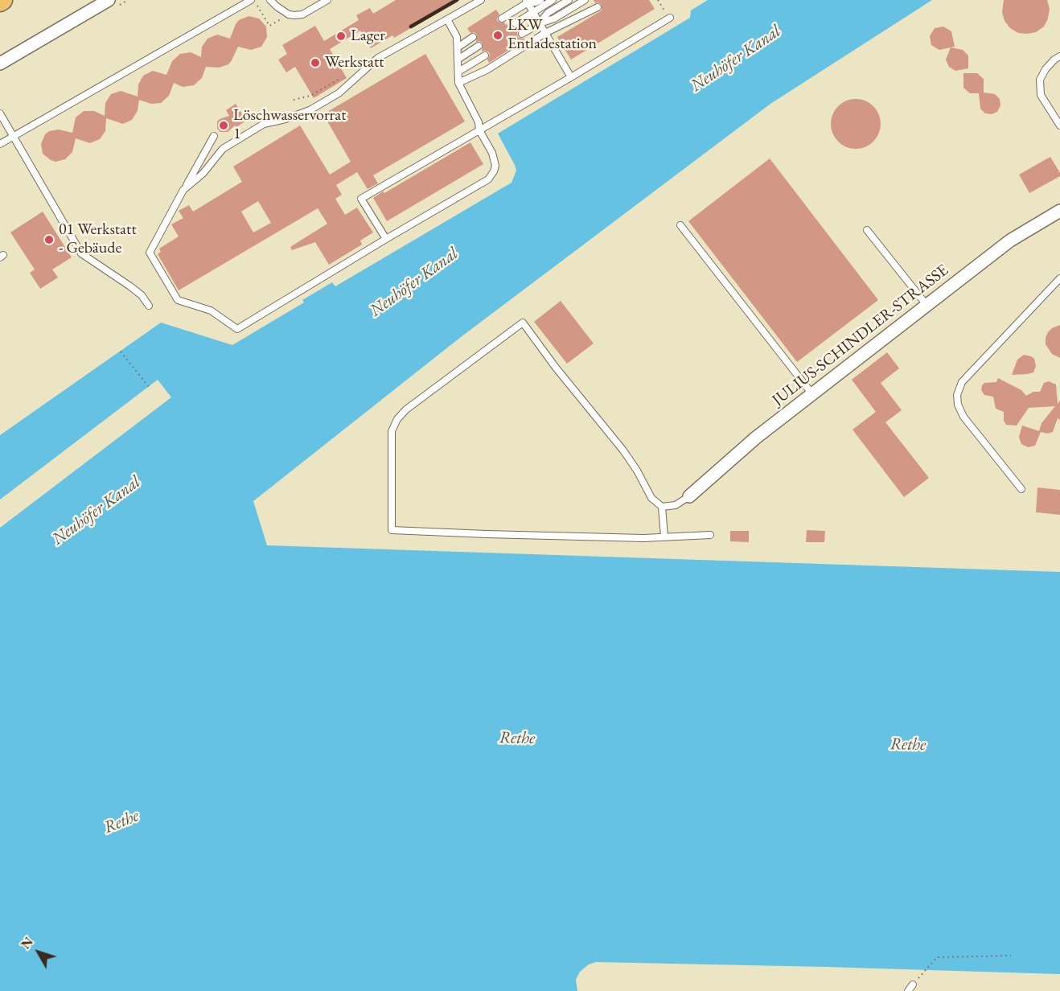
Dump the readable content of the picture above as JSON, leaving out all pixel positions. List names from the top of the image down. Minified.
{"streets":{"street":["JULIUS-SCHINDLER-STRASSE"]},"water":["Neuhöfer Kanal","Rethe"],"places":["LKW Entladestation","Lager","Werkstatt","Löschwasservorrat 1","01 Werkstatt - Gebäude"],"north":"top left"}
